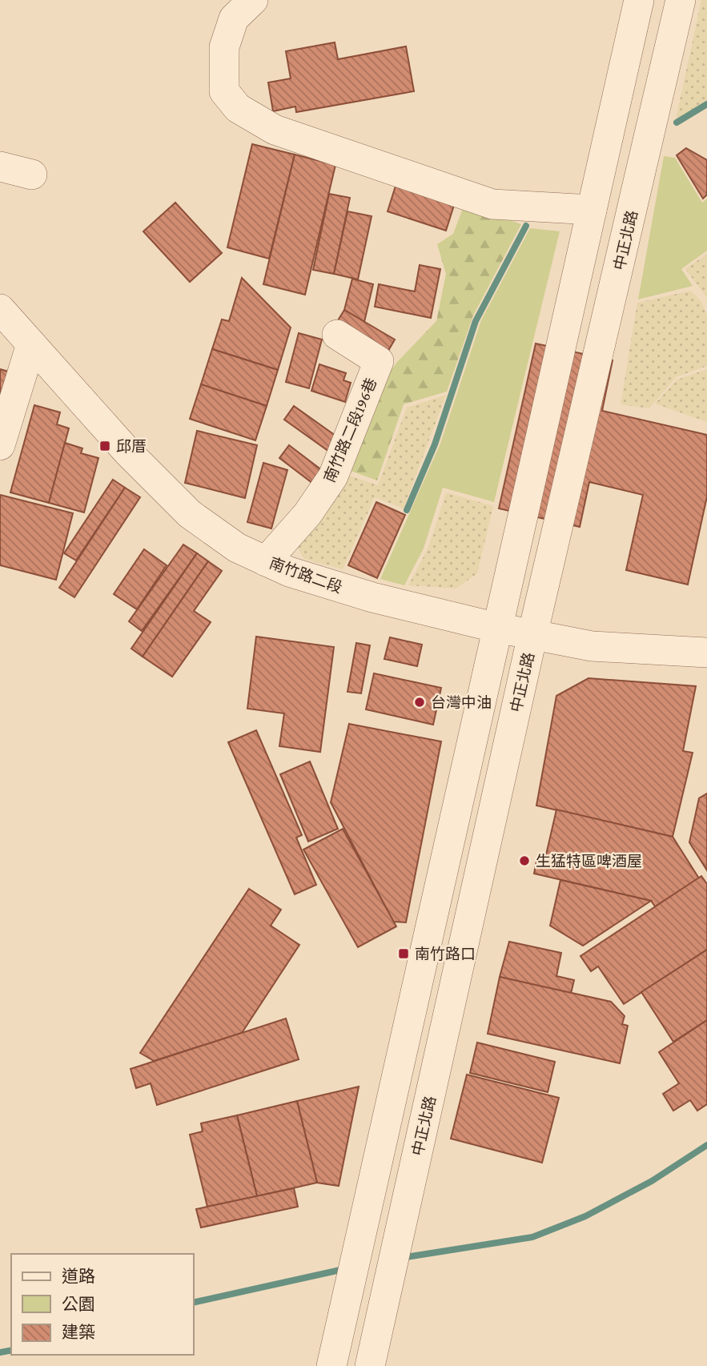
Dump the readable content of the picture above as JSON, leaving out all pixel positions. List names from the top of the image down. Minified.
{"streets":{"street":["中正北路","南竹路二段196巷","南竹路二段"]},"crossings":[["中正北路","南竹路二段"],["南竹路二段196巷","南竹路二段"]],"places":{"transit":["邱厝","南竹路口"],"other":["台灣中油","生猛特區啤酒屋"]},"legend":["道路","公園","建築"]}
